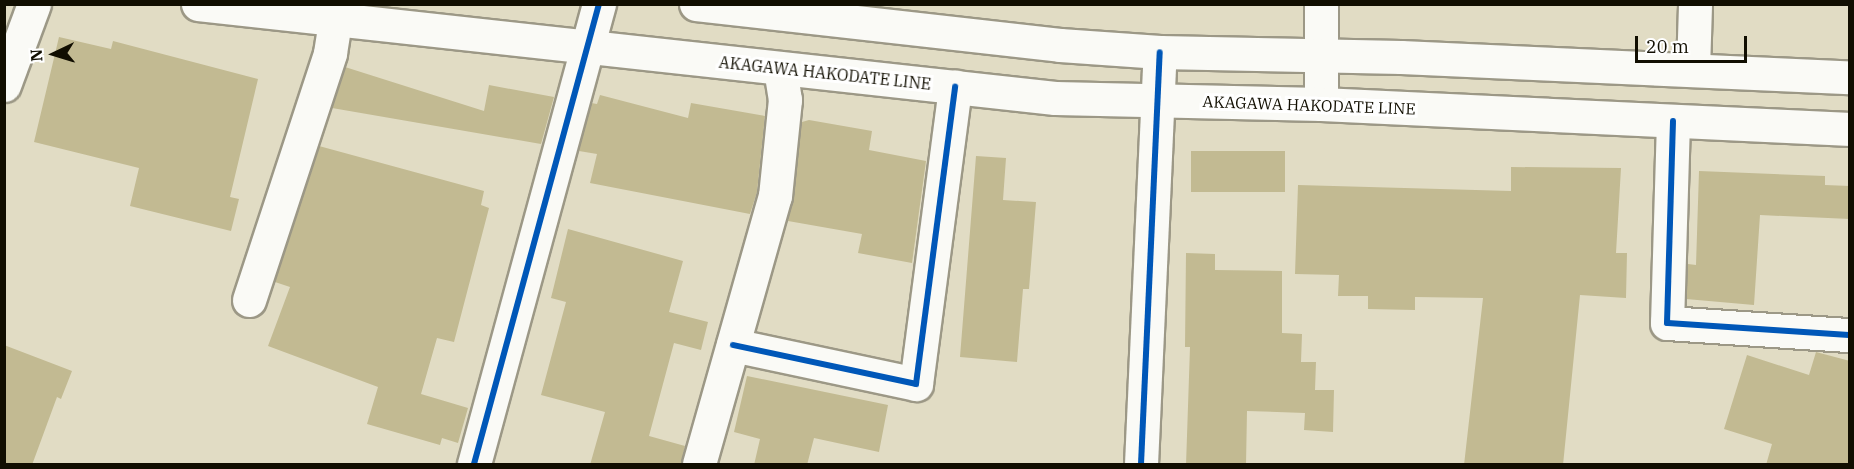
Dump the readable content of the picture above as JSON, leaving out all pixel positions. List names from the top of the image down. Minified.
{"streets":{"main road":["AKAGAWA HAKODATE LINE"]},"scale_bar":"20 m","north":"left"}
